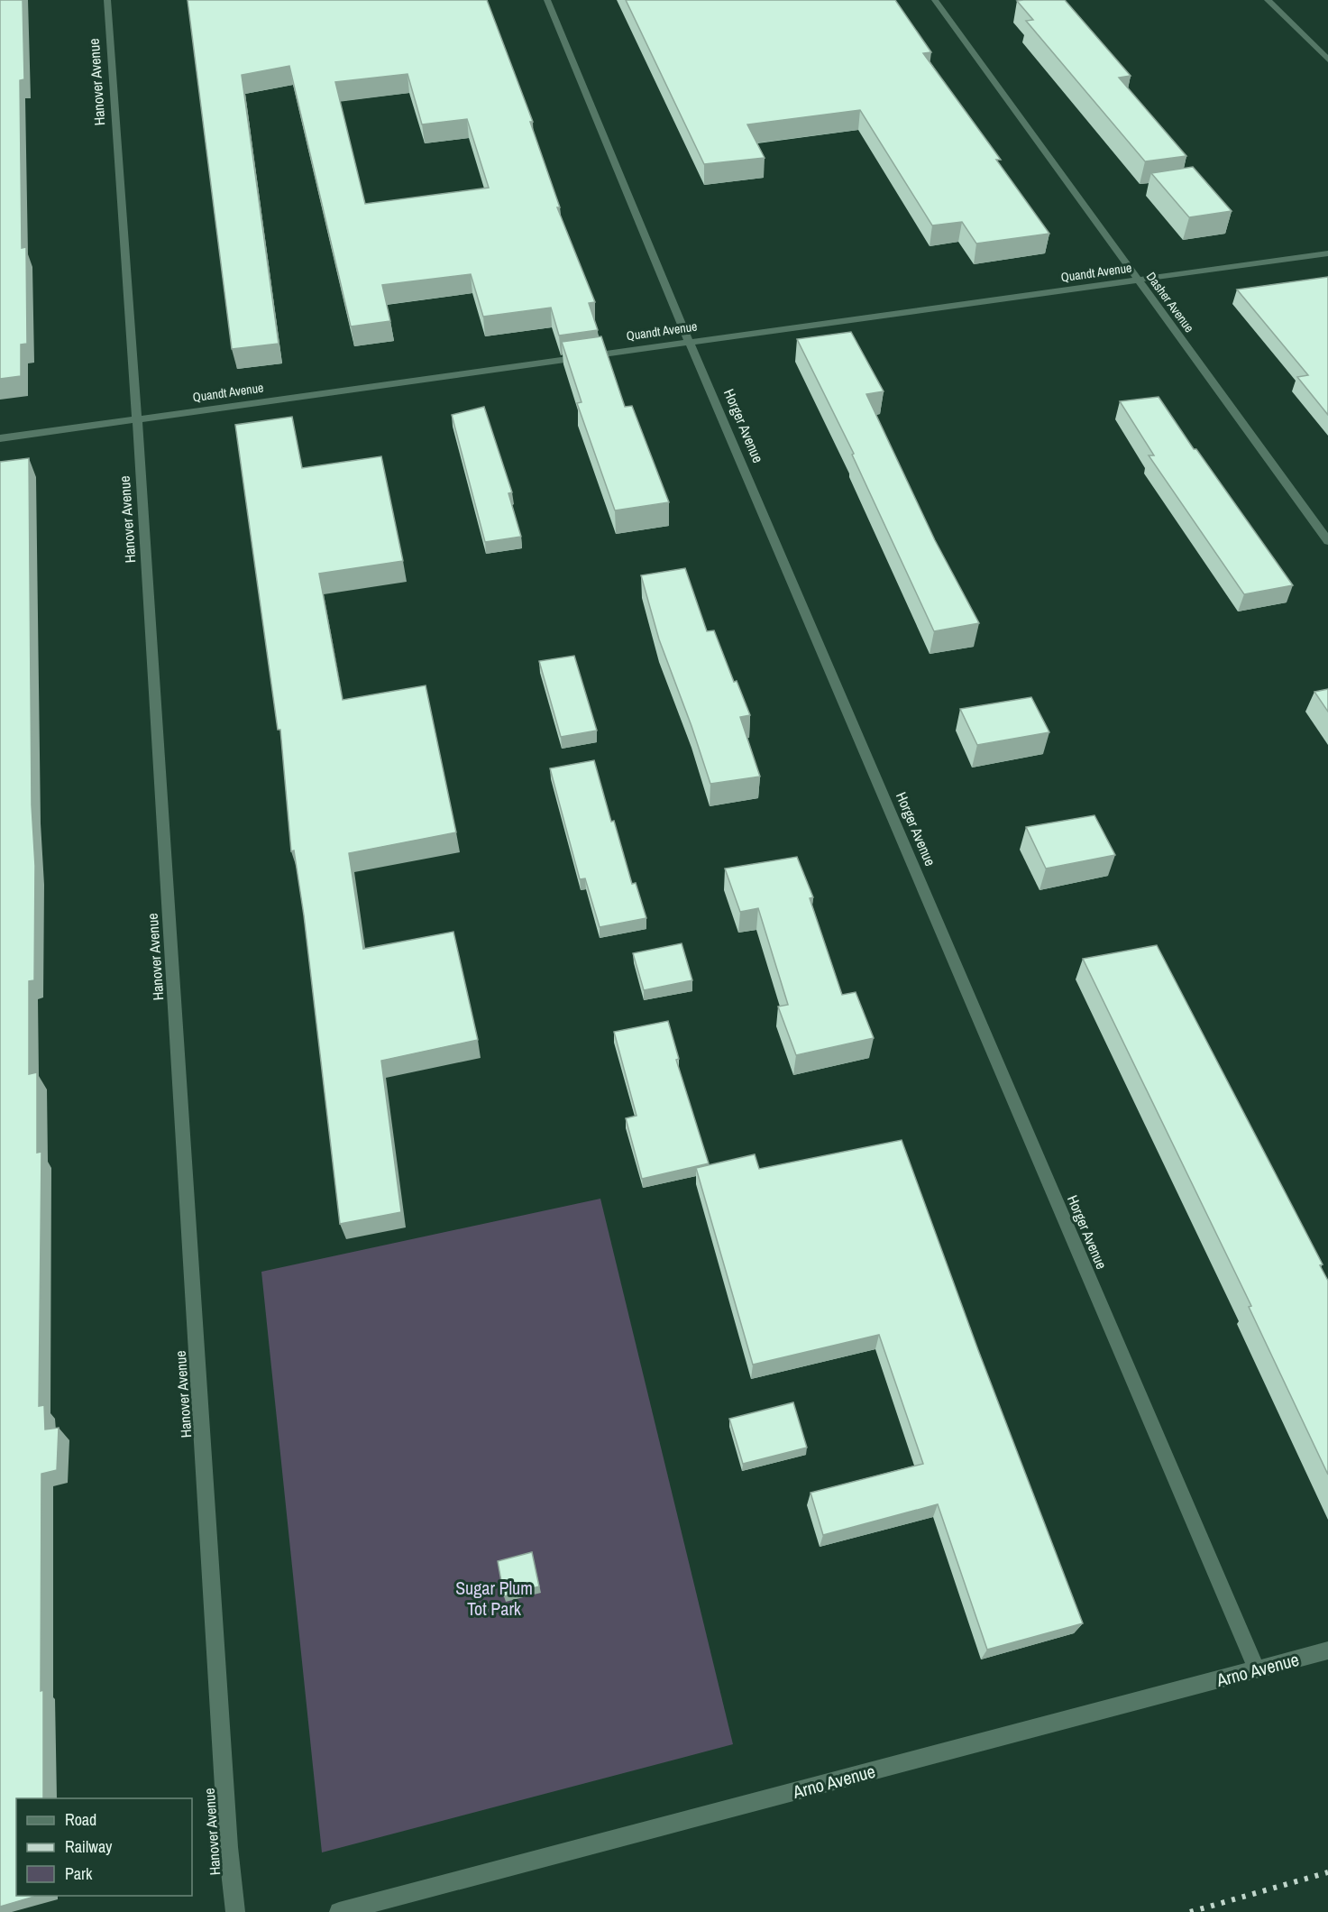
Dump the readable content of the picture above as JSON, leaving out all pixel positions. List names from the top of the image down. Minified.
{"streets":{"street":["Hanover Avenue","Quandt Avenue","Dasher Avenue","Horger Avenue","Arno Avenue"]},"crossings":[["Hanover Avenue","Quandt Avenue"],["Quandt Avenue","Dasher Avenue"],["Quandt Avenue","Horger Avenue"],["Horger Avenue","Arno Avenue"]],"parks":["Sugar Plum Tot Park"],"legend":["Road","Railway","Park"]}
